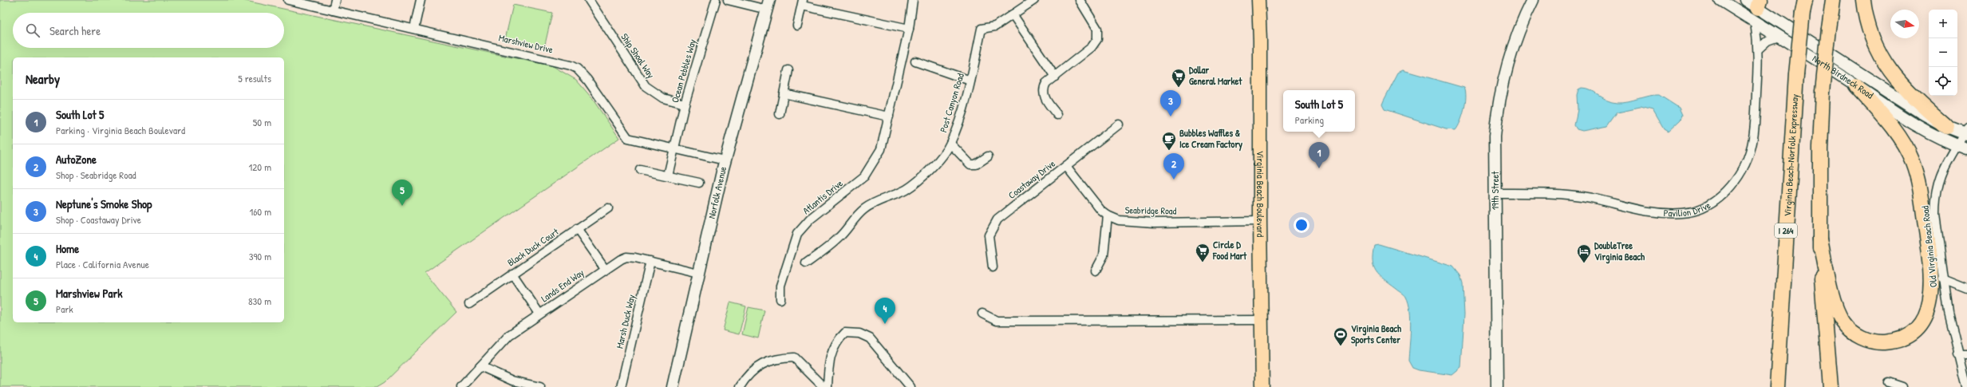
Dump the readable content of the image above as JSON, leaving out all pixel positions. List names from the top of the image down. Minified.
{"streets":{"highway":["Virginia Beach-Norfolk Expressway","I 264"],"main road":["North Birdneck Road","19th Street","Norfolk Avenue","Virginia Beach Boulevard"],"street":["Marshview Drive","Ship Shoal Way","Ocean Pebbles Way","Post Canyon Road","Coastaway Drive","Atlantis Drive","Pavilion Drive","Seabridge Road","Old Virginia Beach Road","Black Duck Court","Lands End Way","Marsh Duck Way"]},"crossings":[["Marshview Drive","Ocean Pebbles Way"],["Marshview Drive","Norfolk Avenue"],["Ship Shoal Way","Ocean Pebbles Way"],["North Birdneck Road","Pavilion Drive"],["North Birdneck Road","Old Virginia Beach Road"],["19th Street","Pavilion Drive"],["Norfolk Avenue","Lands End Way"],["Virginia Beach Boulevard","Seabridge Road"],["Lands End Way","Marsh Duck Way"]],"places":{"supermarket":["Dollar General Market","Circle D Food Mart"],"cafe":["Bubbles Waffles & Ice Cream Factory"],"hotel":["DoubleTree Virginia Beach"],"sports":["Virginia Beach Sports Center"]},"north":"right","page":{"map_buttons":["+","−"],"search":"Search here","heading":["Nearby","5 results"],"popup":["South Lot 5","Parking"],"pins":["3","1","2","5","4"],"list":[{"mark":"1","name":"South Lot 5","note":"Parking · Virginia Beach Boulevard","value":"50 m"},{"mark":"2","name":"AutoZone","note":"Shop · Seabridge Road","value":"120 m"},{"mark":"3","name":"Neptune's Smoke Shop","note":"Shop · Coastaway Drive","value":"160 m"},{"mark":"4","name":"Home","note":"Place · California Avenue","value":"390 m"},{"mark":"5","name":"Marshview Park","note":"Park","value":"830 m"}]}}
